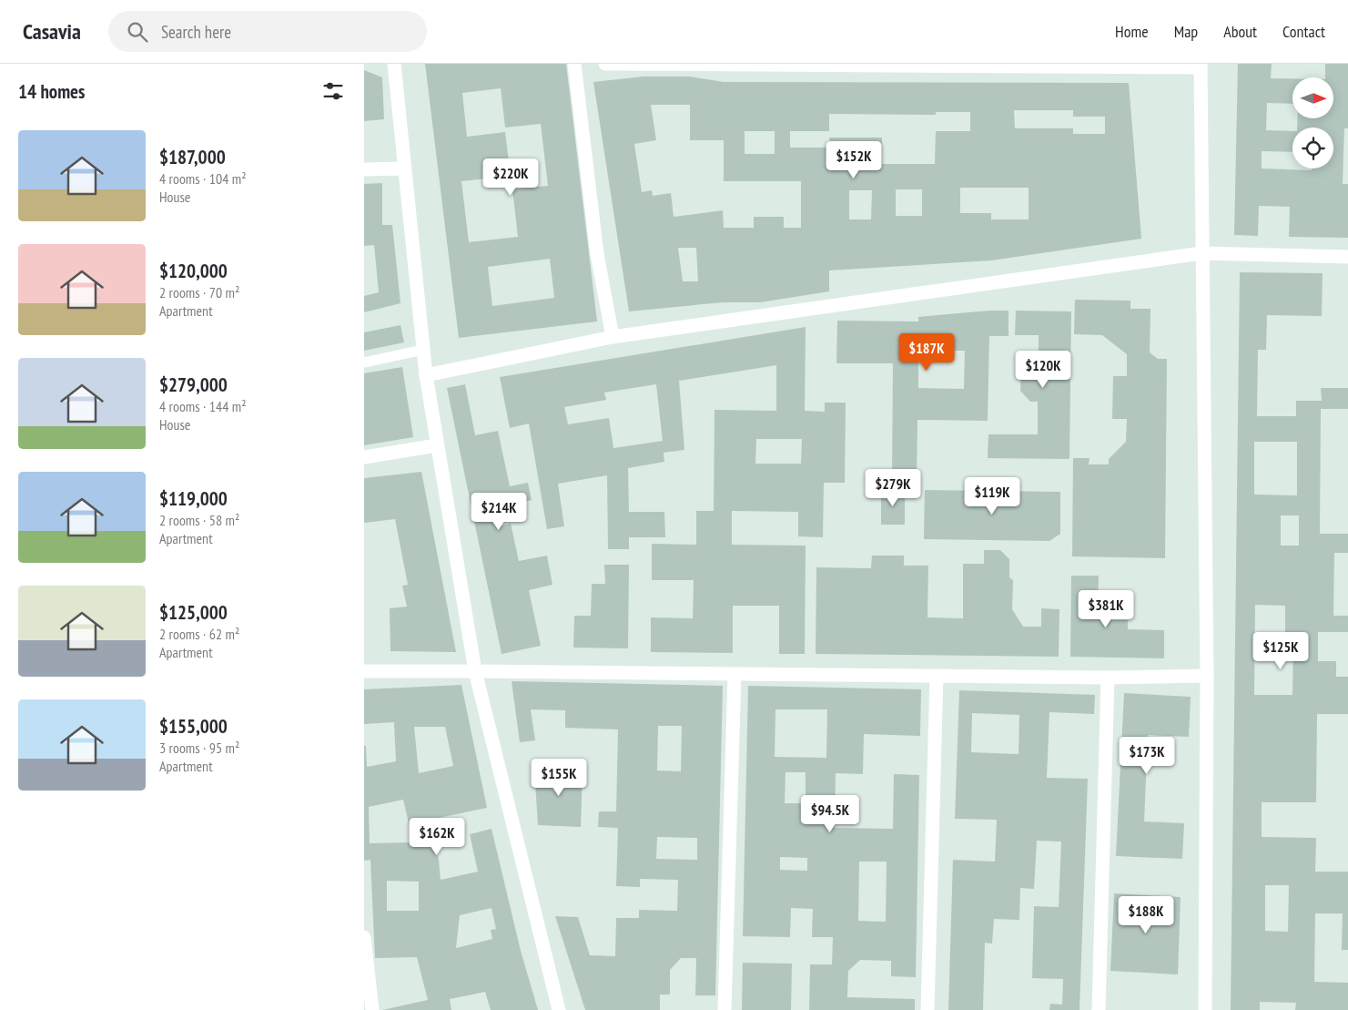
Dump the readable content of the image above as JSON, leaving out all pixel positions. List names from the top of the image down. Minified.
{"north":"right","page":{"header":"Casavia","search":"Search here","nav":["Home","Map","About","Contact"],"heading":"14 homes","list":[{"name":"$187,000","note":"4 rooms · 104 m² · House"},{"name":"$120,000","note":"2 rooms · 70 m² · Apartment"},{"name":"$279,000","note":"4 rooms · 144 m² · House"},{"name":"$119,000","note":"2 rooms · 58 m² · Apartment"},{"name":"$125,000","note":"2 rooms · 62 m² · Apartment"},{"name":"$155,000","note":"3 rooms · 95 m² · Apartment"}],"price":["$152K","$220K","$187K","$120K","$279K","$119K","$214K","$381K","$125K","$173K","$155K","$94.5K","$162K","$188K"]}}
